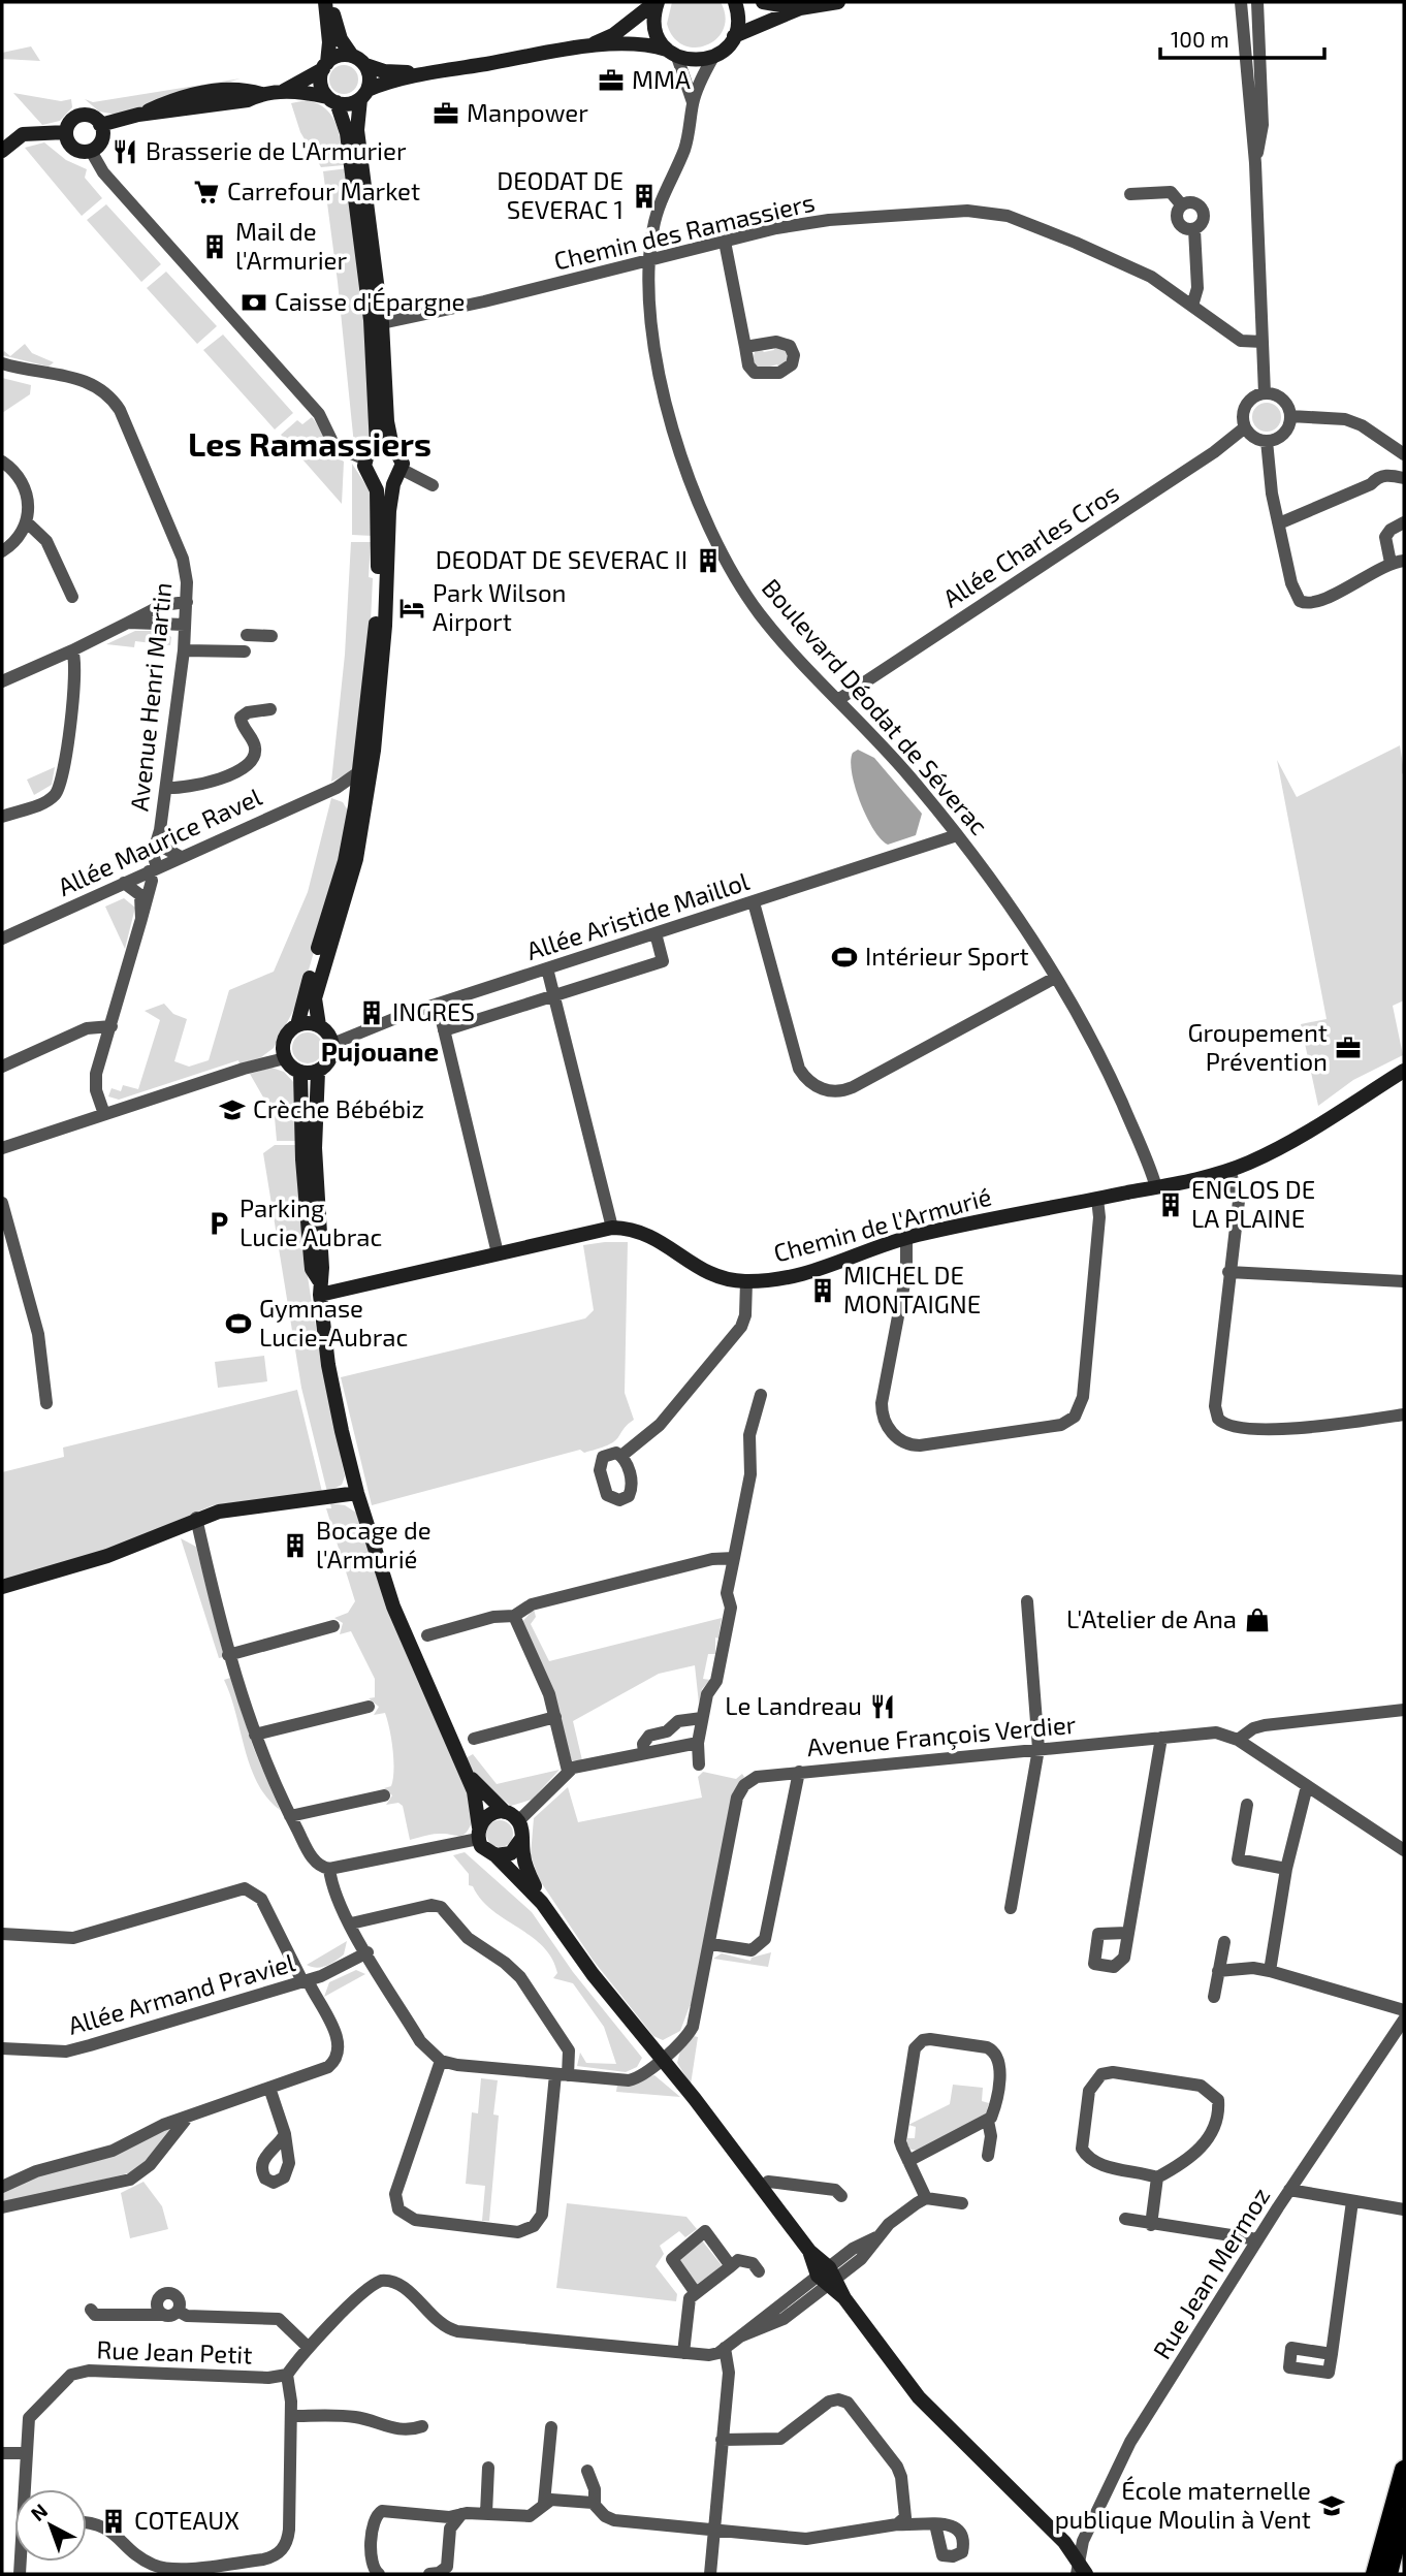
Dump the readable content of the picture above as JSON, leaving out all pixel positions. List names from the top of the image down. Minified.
{"streets":{"main road":["Chemin de l'Armurié"],"street":["Chemin des Ramassiers","Allée Charles Cros","Avenue Henri Martin","Boulevard Déodat de Séverac","Allée Maurice Ravel","Allée Aristide Maillol","Avenue François Verdier","Allée Armand Praviel","Rue Jean Mermoz","Rue Jean Petit"]},"crossings":[["Chemin des Ramassiers","Boulevard Déodat de Séverac"],["Allée Charles Cros","Boulevard Déodat de Séverac"],["Avenue Henri Martin","Allée Maurice Ravel"],["Boulevard Déodat de Séverac","Allée Aristide Maillol"],["Boulevard Déodat de Séverac","Chemin de l'Armurié"]],"districts":["Les Ramassiers","Pujouane"],"places":{"office":["MMA","Manpower","Groupement Prévention"],"restaurant":["Brasserie de L'Armurier","Le Landreau"],"supermarket":["Carrefour Market"],"building":["DEODAT DE SEVERAC 1","Mail de l'Armurier","DEODAT DE SEVERAC II","INGRES","ENCLOS DE LA PLAINE","MICHEL DE MONTAIGNE","Bocage de l'Armurié","COTEAUX"],"bank":["Caisse d'Épargne"],"hotel":["Park Wilson Airport"],"sports":["Intérieur Sport","Gymnase Lucie-Aubrac"],"school or university":["Crèche Bébébiz","École maternelle publique Moulin à Vent"],"parking":["Parking Lucie Aubrac"],"shop":["L'Atelier de Ana"]},"scale_bar":"100 m","north":"top left"}
